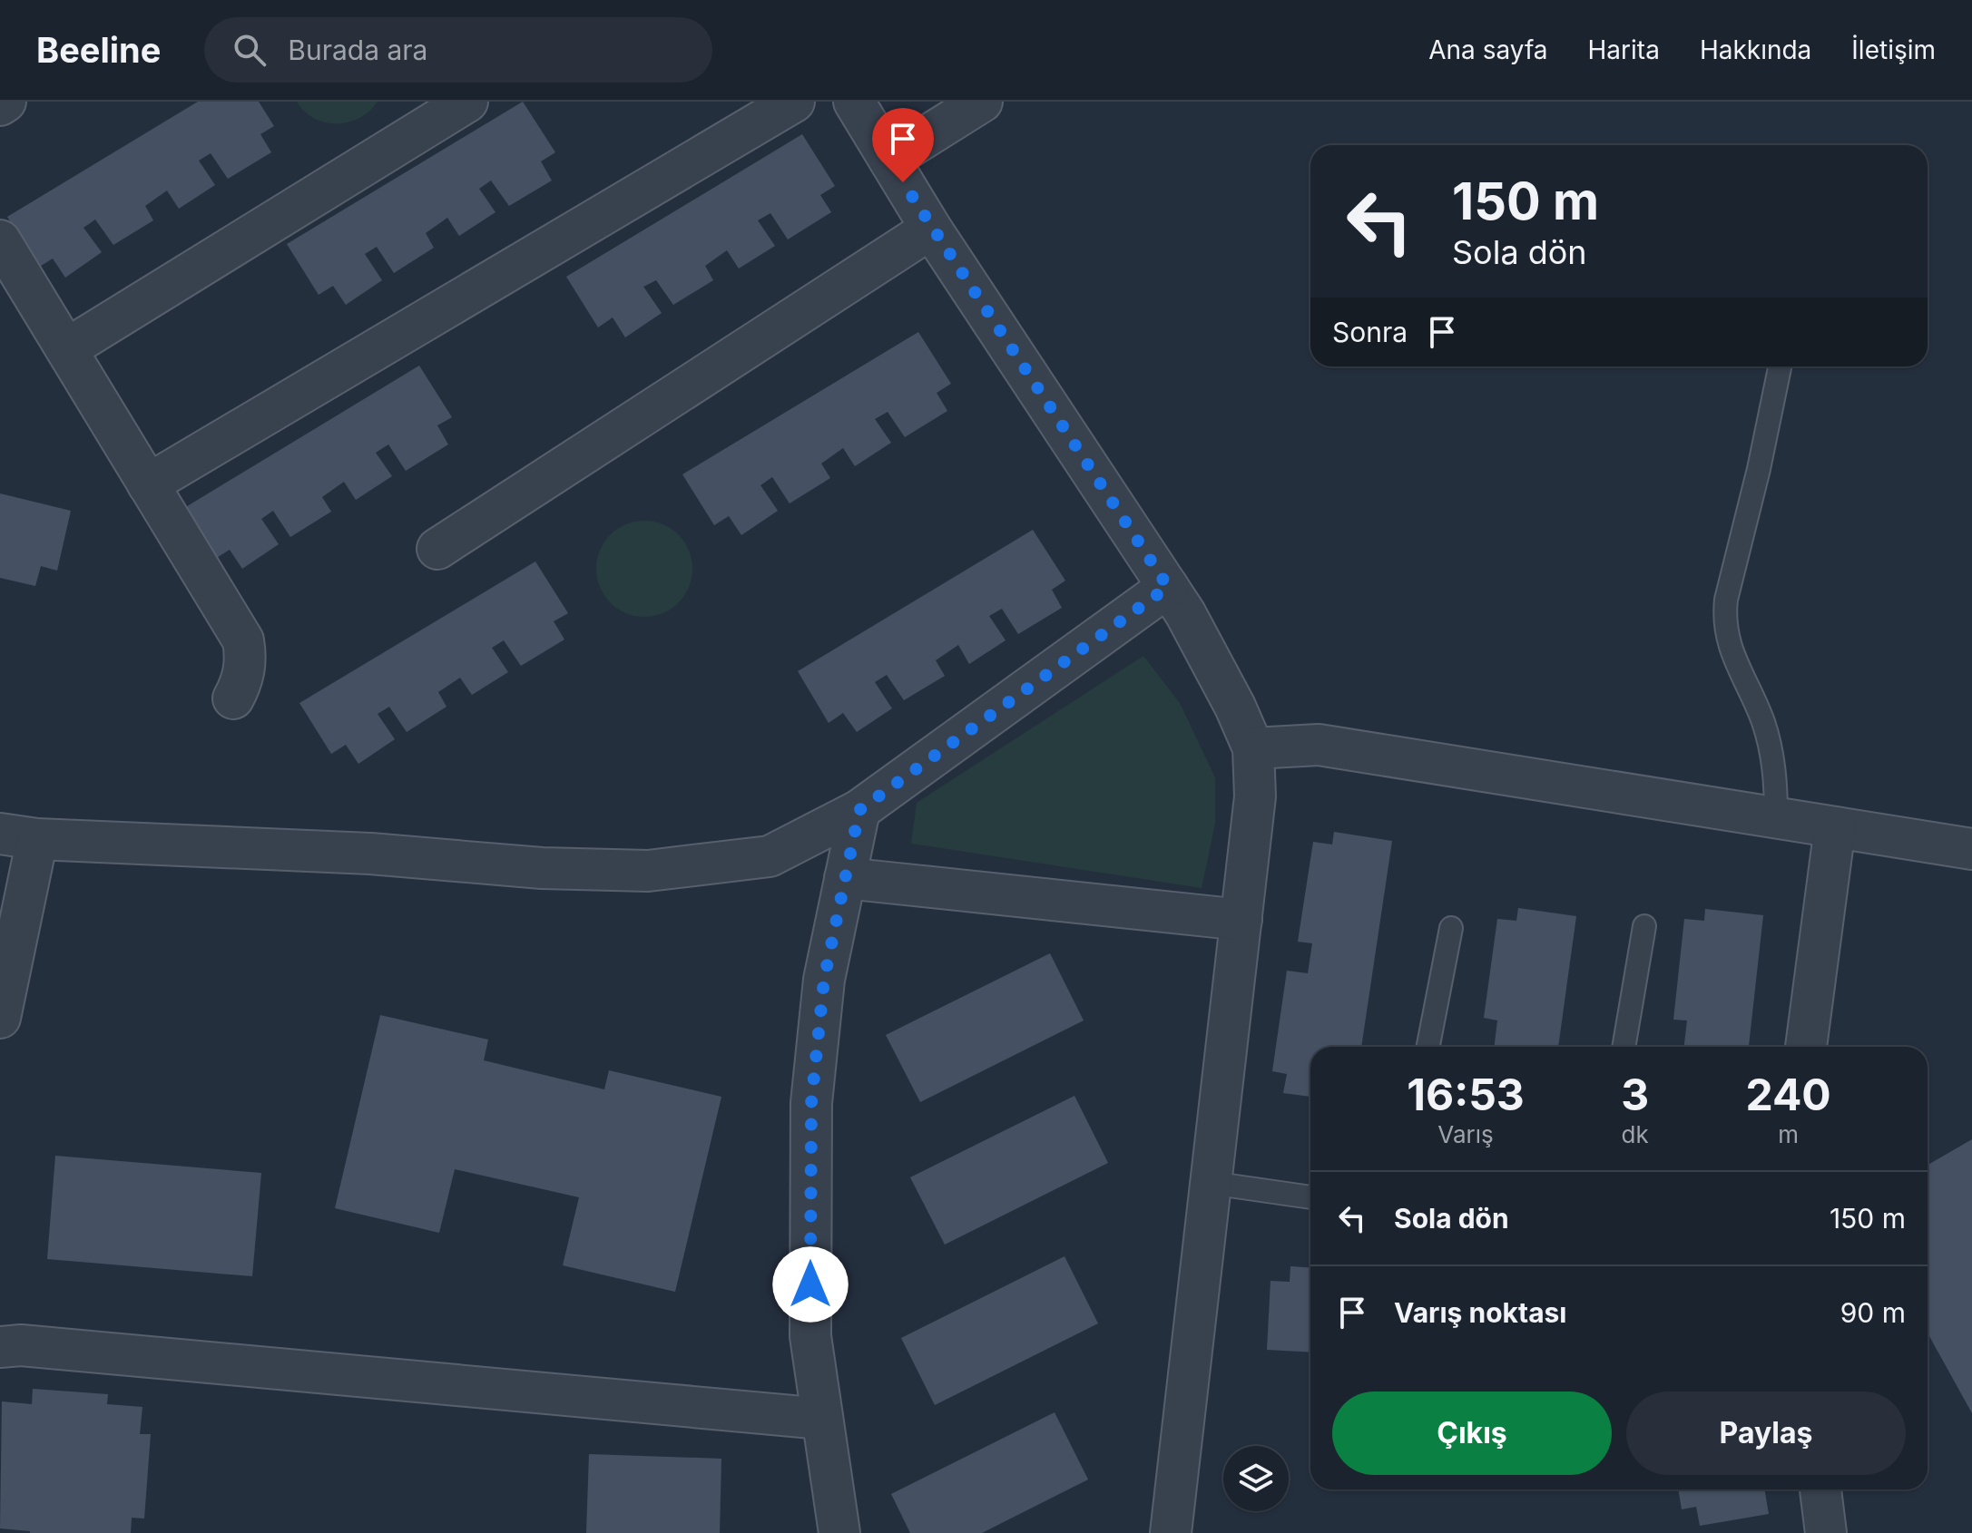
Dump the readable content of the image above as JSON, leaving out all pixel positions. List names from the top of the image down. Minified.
{"page":{"header":"Beeline","search":"Burada ara","nav":["Ana sayfa","Harita","Hakkında","İletişim"],"turn":["150 m","Sola dön"],"then":"Sonra","eta":["16:53","Varış","3","dk","240","m"],"list":[{"name":"Sola dön","value":"150 m"},{"name":"Varış noktası","value":"90 m"}],"buttons":["Çıkış","Paylaş"]}}
